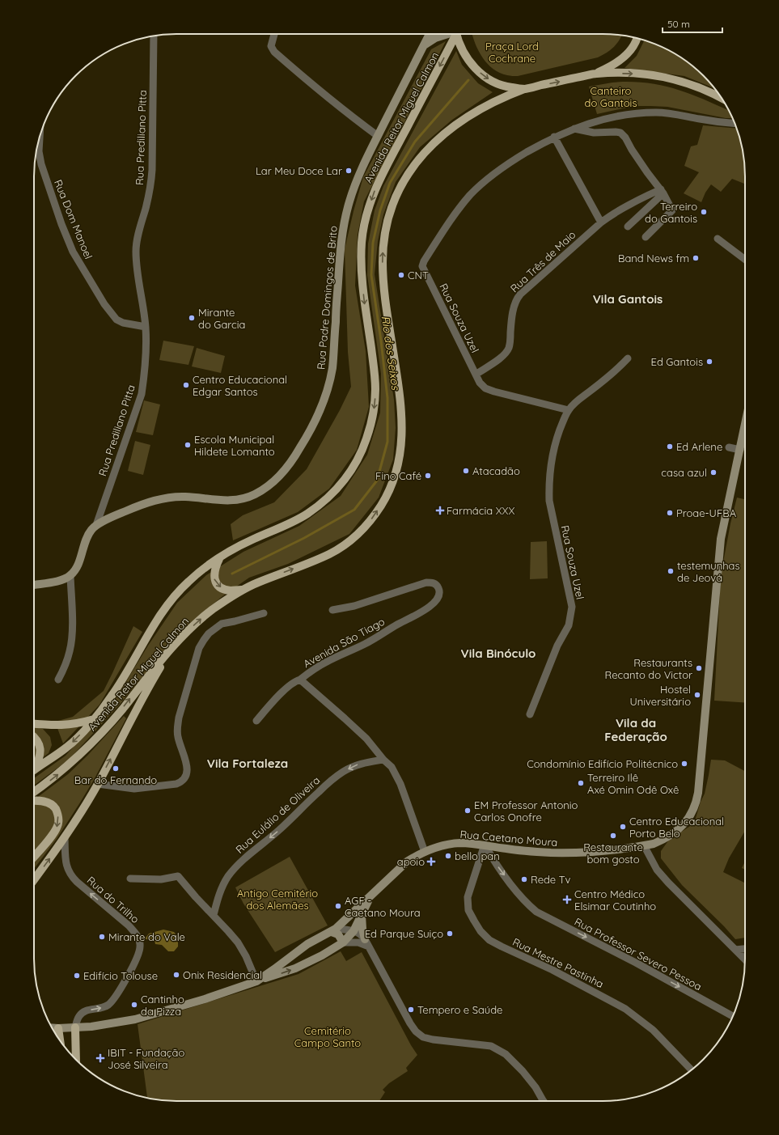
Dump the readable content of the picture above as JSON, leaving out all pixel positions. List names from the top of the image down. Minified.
{"streets":{"main road":["Avenida Reitor Miguel Calmon","Rua Padre Domingos de Brito","Rua Caetano Moura"],"street":["Rua Prediliano Pitta","Rua Dom Manoel","Rua Três de Maio","Rua Souza Uzel","Avenida São Tiago","Rua Eulálio de Oliveira","Rua do Trilho","Rua Professor Severo Pessoa","Rua Mestre Pastinha"]},"crossings":[["Rua Prediliano Pitta","Rua Dom Manoel"],["Rua Prediliano Pitta","Rua Padre Domingos de Brito"],["Rua Três de Maio","Rua Souza Uzel"],["Rua Caetano Moura","Rua Professor Severo Pessoa"],["Rua Caetano Moura","Rua Mestre Pastinha"],["Rua Professor Severo Pessoa","Rua Mestre Pastinha"]],"one_way":["Rua Eulálio de Oliveira","Rua Professor Severo Pessoa"],"districts":["Vila Gantois","Vila Binóculo","Vila da Federação","Vila Fortaleza"],"water":["Rio dos Seixos"],"parks":["Praça Lord Cochrane","Canteiro do Gantois","Antigo Cemitério dos Alemães","Cemitério Campo Santo"],"places":{"other":["Lar Meu Doce Lar","Terreiro do Gantois","Band News fm","CNT","Mirante do Garcia","Ed Gantois","Centro Educacional Edgar Santos","Escola Municipal Hildete Lomanto","Ed Arlene","Atacadão","casa azul","Fino Café","Proae-UFBA","testemunhas de Jeová","Restaurants Recanto do Victor","Hostel Universitário","Condomínio Edifício Politécnico","Bar do Fernando","Terreiro Ilê Axé Omin Odê Oxê","EM Professor Antonio Carlos Onofre","Centro Educacional Porto Belo","Restaurante bom gosto","bello pan","Rede Tv","AGF - Caetano Moura","Ed Parque Suiço","Mirante do Vale","Onix Residencial","Edifício Tolouse","Cantinho da Pizza","Tempero e Saúde"],"health":["Farmácia XXX","apoio","Centro Médico Elsimar Coutinho","IBIT - Fundação José Silveira"]},"scale_bar":"50 m"}
